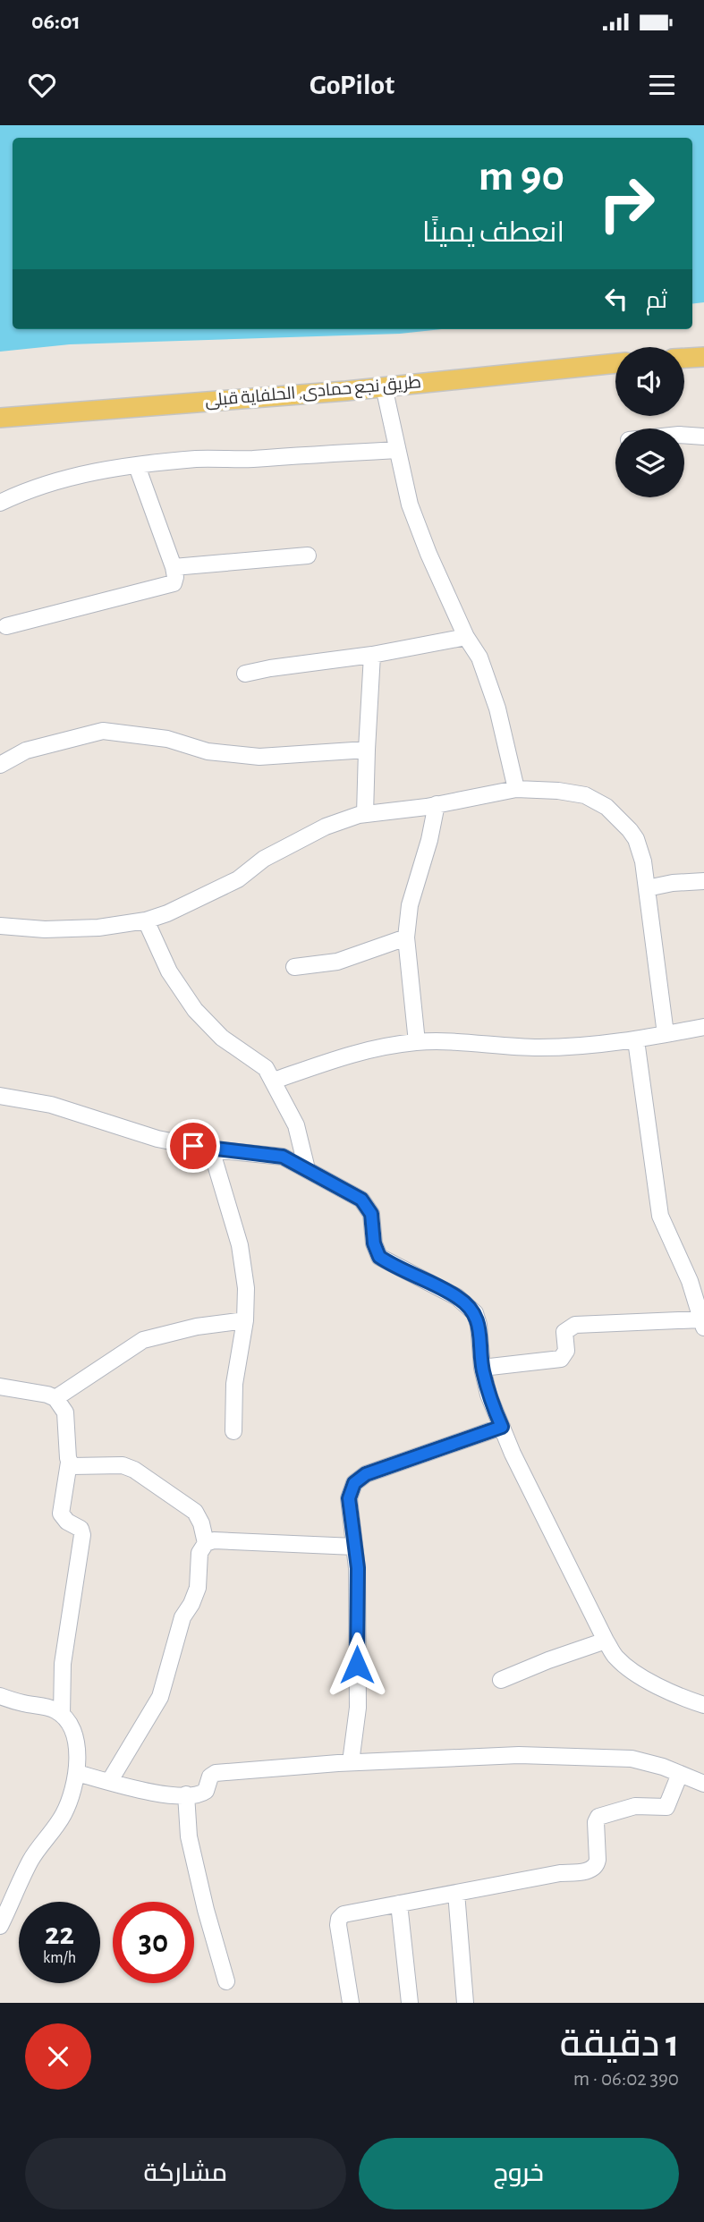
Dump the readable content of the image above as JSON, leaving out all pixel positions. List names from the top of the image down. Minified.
{"streets":{"main road":["طريق نجع حمادى, الحلفاية قبلى"]},"page":{"status":"06:01","header":"GoPilot","turn":["90 m","انعطف يمينًا"],"then":"ثم","speed":"22 km/h","limit":"30","heading":["1 دقيقة","390 m · 06:02"],"buttons":["خروج","مشاركة"]}}
